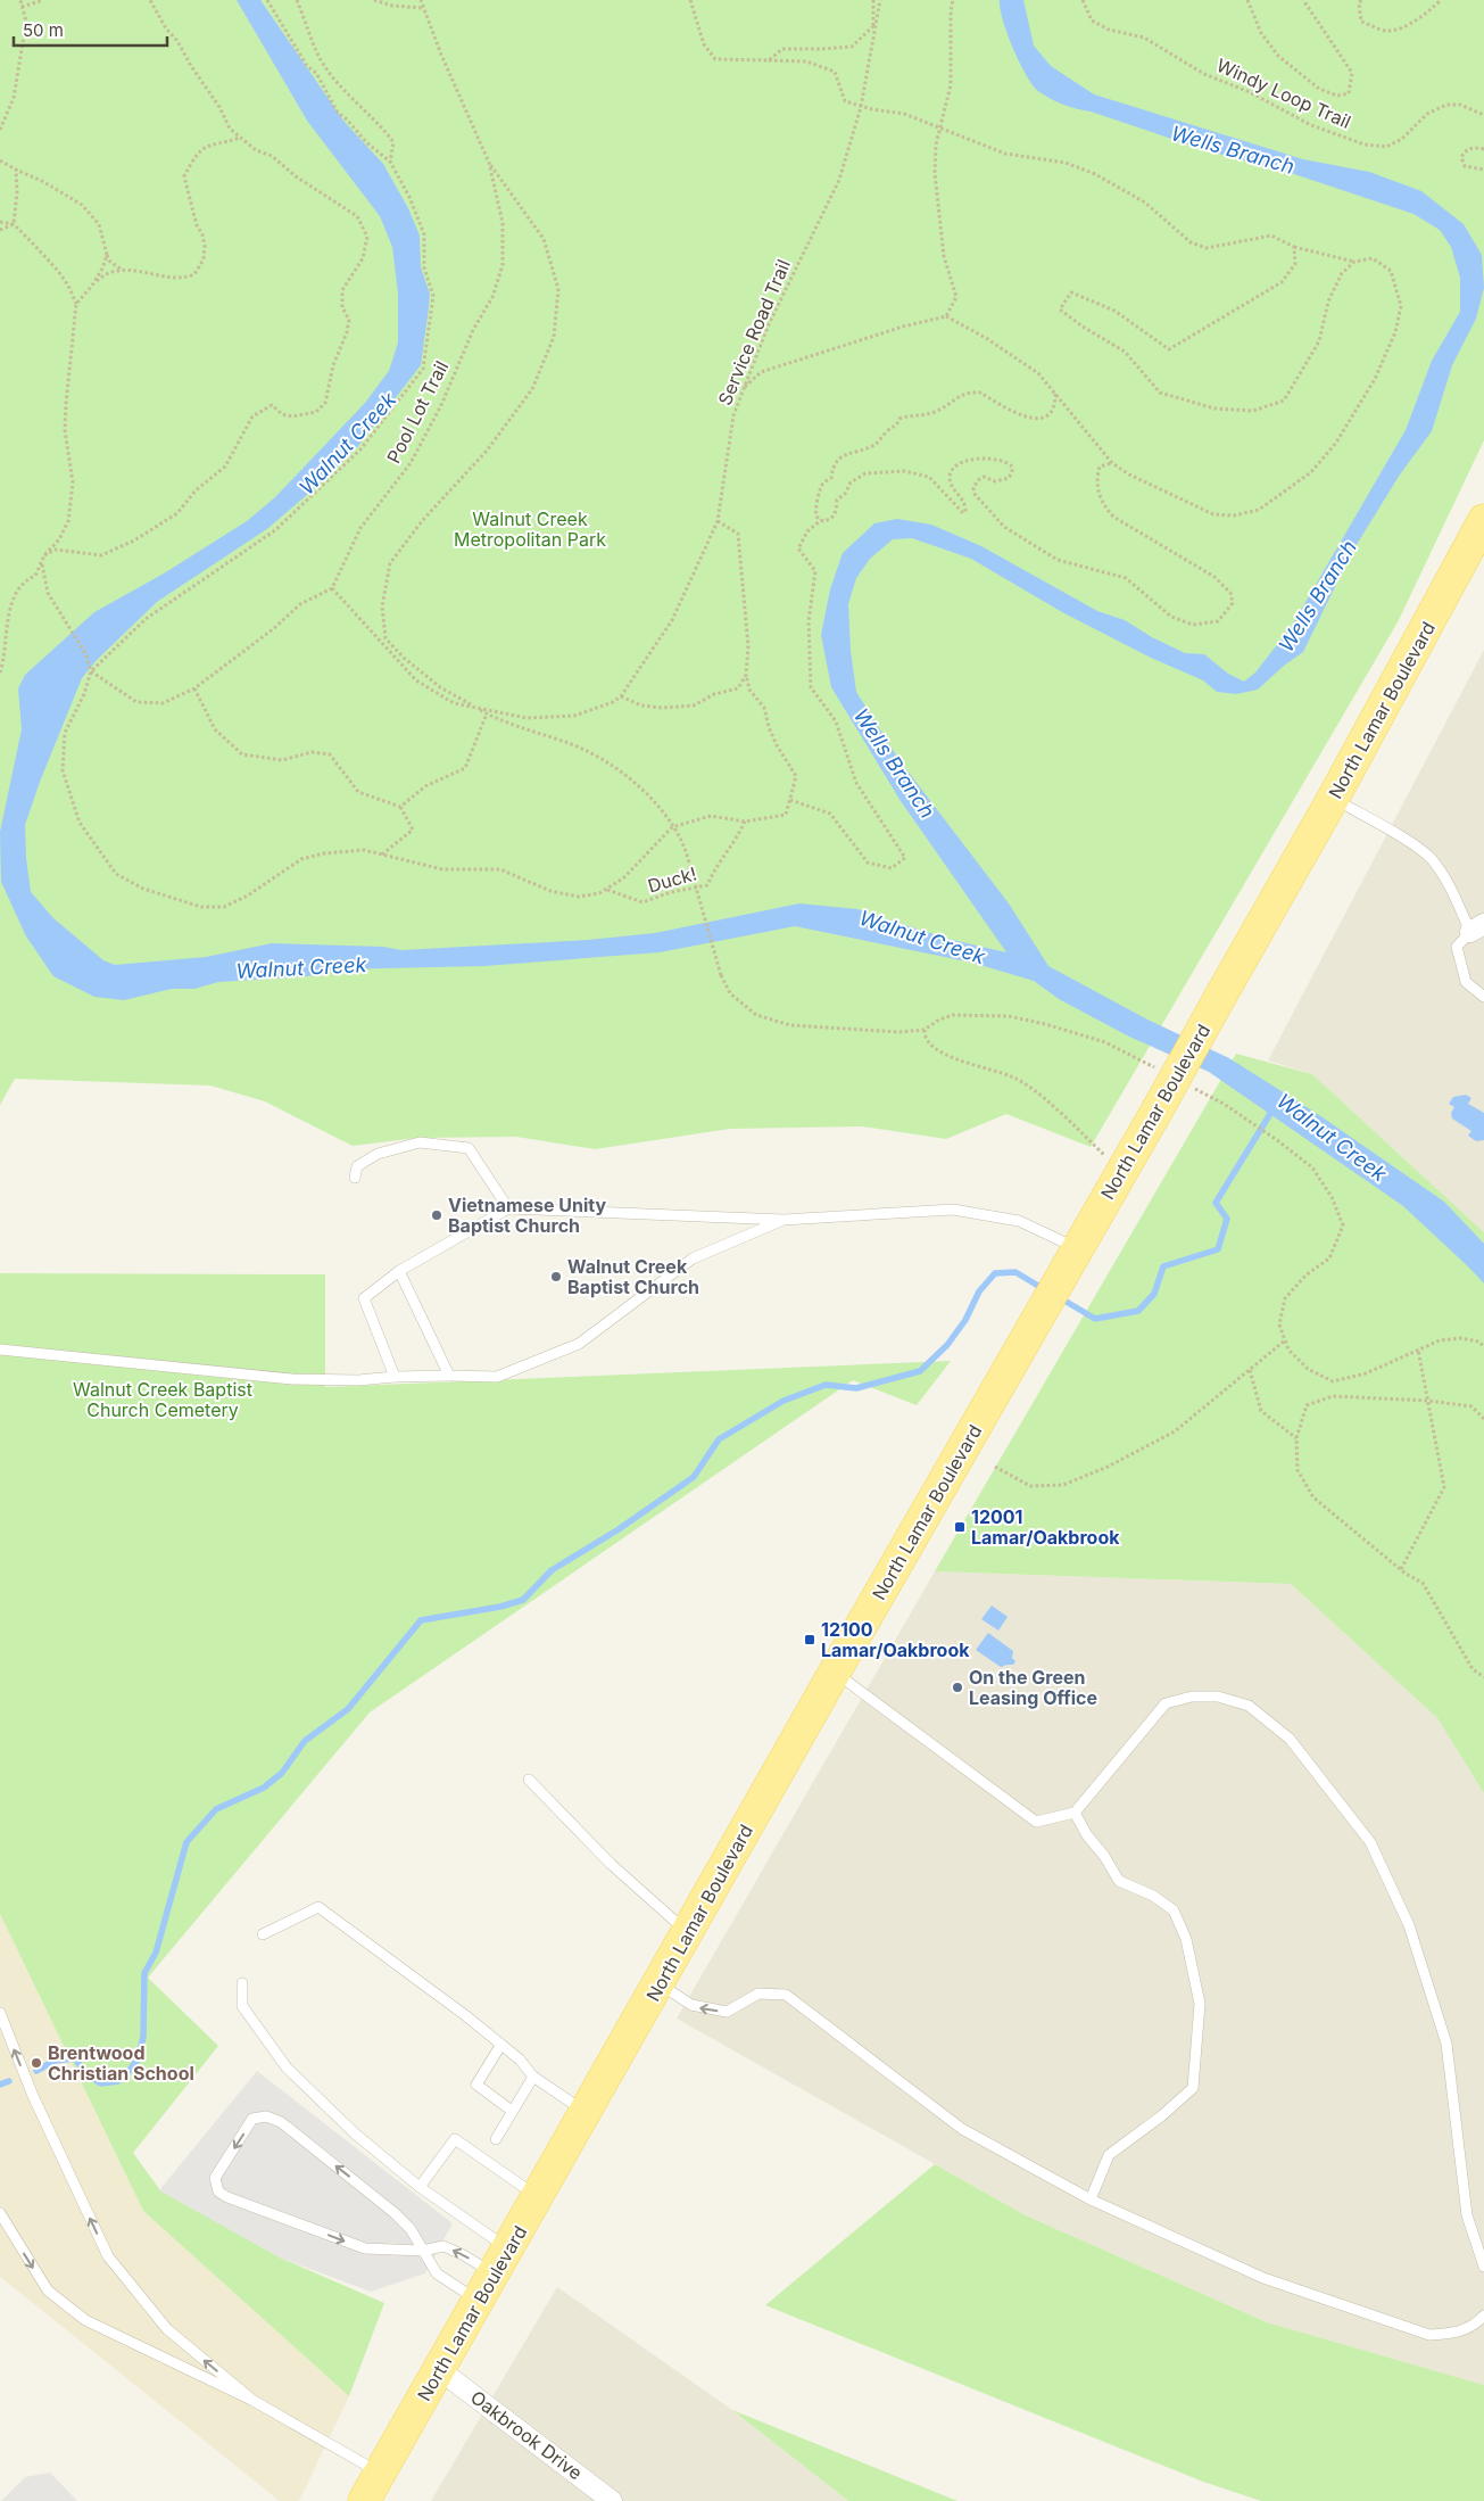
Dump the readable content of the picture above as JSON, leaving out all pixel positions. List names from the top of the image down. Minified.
{"streets":{"main road":["North Lamar Boulevard"],"street":["Oakbrook Drive"],"path":["Windy Loop Trail","Service Road Trail","Pool Lot Trail","Duck!"]},"crossings":[["North Lamar Boulevard","Oakbrook Drive"]],"water":["Wells Branch","Walnut Creek"],"parks":["Walnut Creek Metropolitan Park","Walnut Creek Baptist Church Cemetery"],"places":{"other":["Vietnamese Unity Baptist Church","Walnut Creek Baptist Church","On the Green Leasing Office","Brentwood Christian School"],"transit":["12001 Lamar/Oakbrook","12100 Lamar/Oakbrook"]},"scale_bar":"50 m"}
